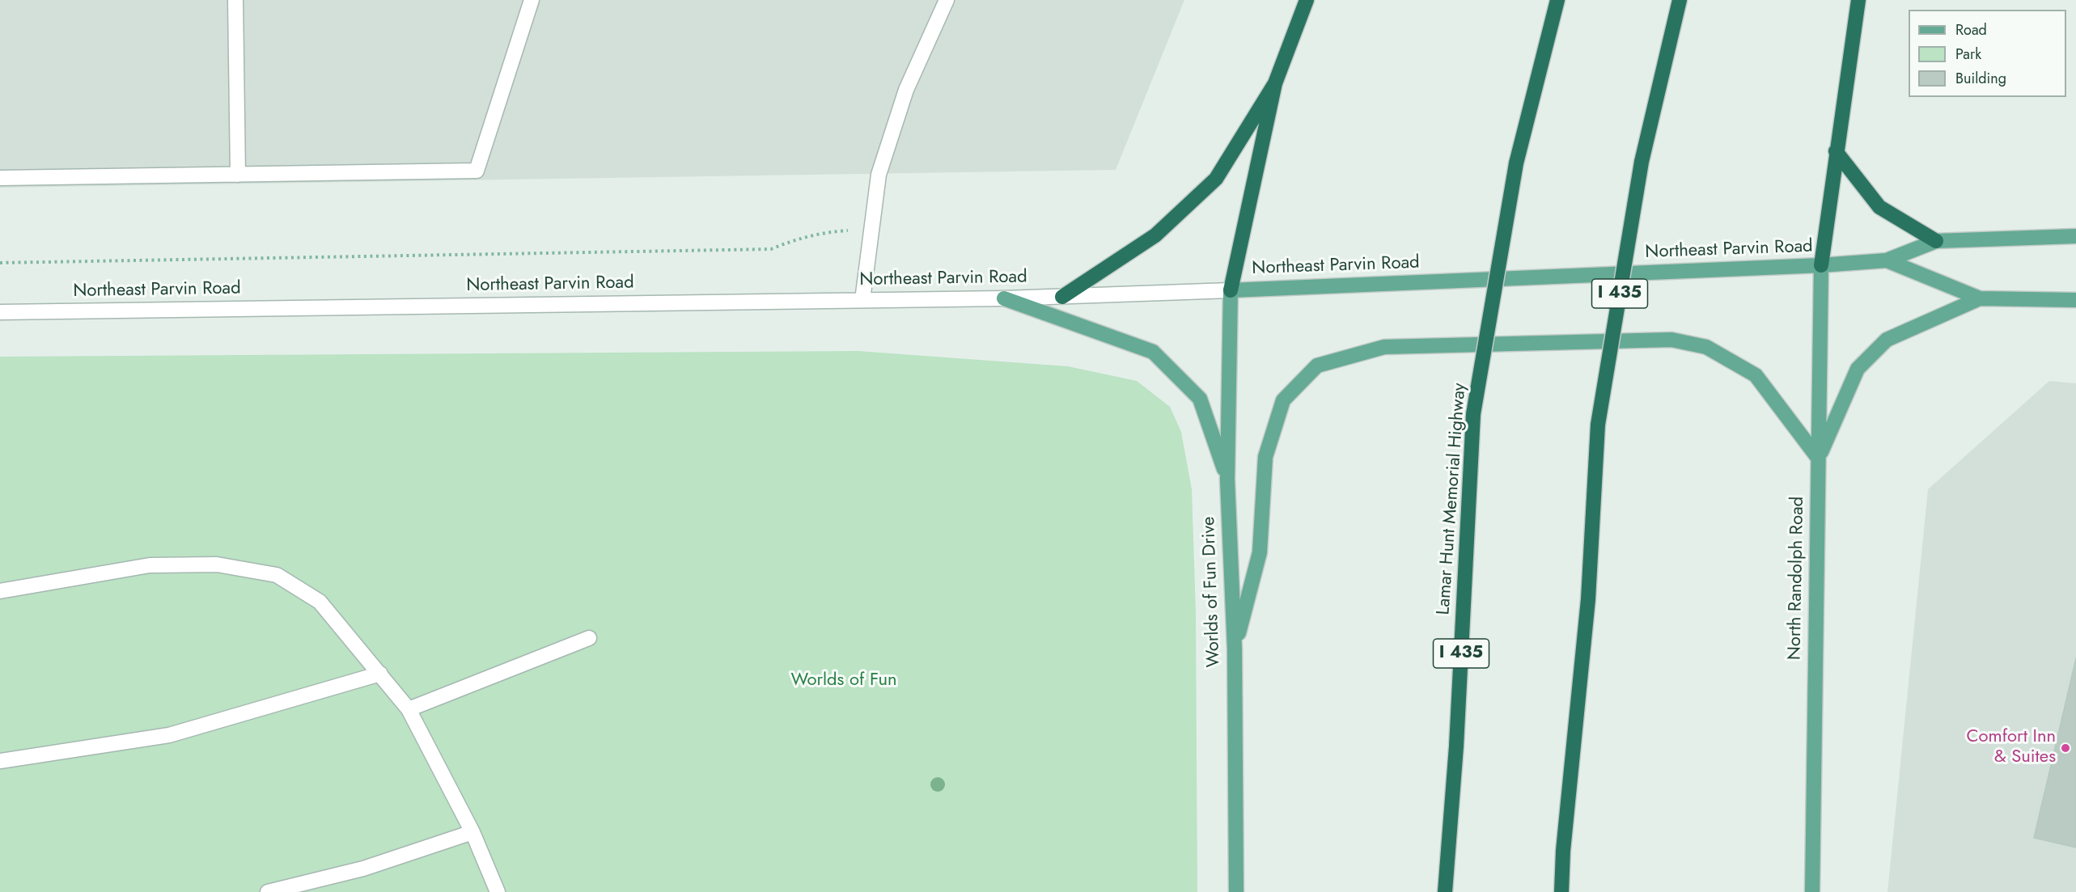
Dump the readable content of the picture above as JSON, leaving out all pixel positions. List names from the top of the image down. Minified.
{"streets":{"highway":["I 435","Lamar Hunt Memorial Highway"],"main road":["Northeast Parvin Road","North Randolph Road","Worlds of Fun Drive"]},"crossings":[["Northeast Parvin Road","North Randolph Road"],["Northeast Parvin Road","Worlds of Fun Drive"]],"parks":["Worlds of Fun"],"places":["Comfort Inn & Suites"],"legend":["Road","Park","Building"]}
